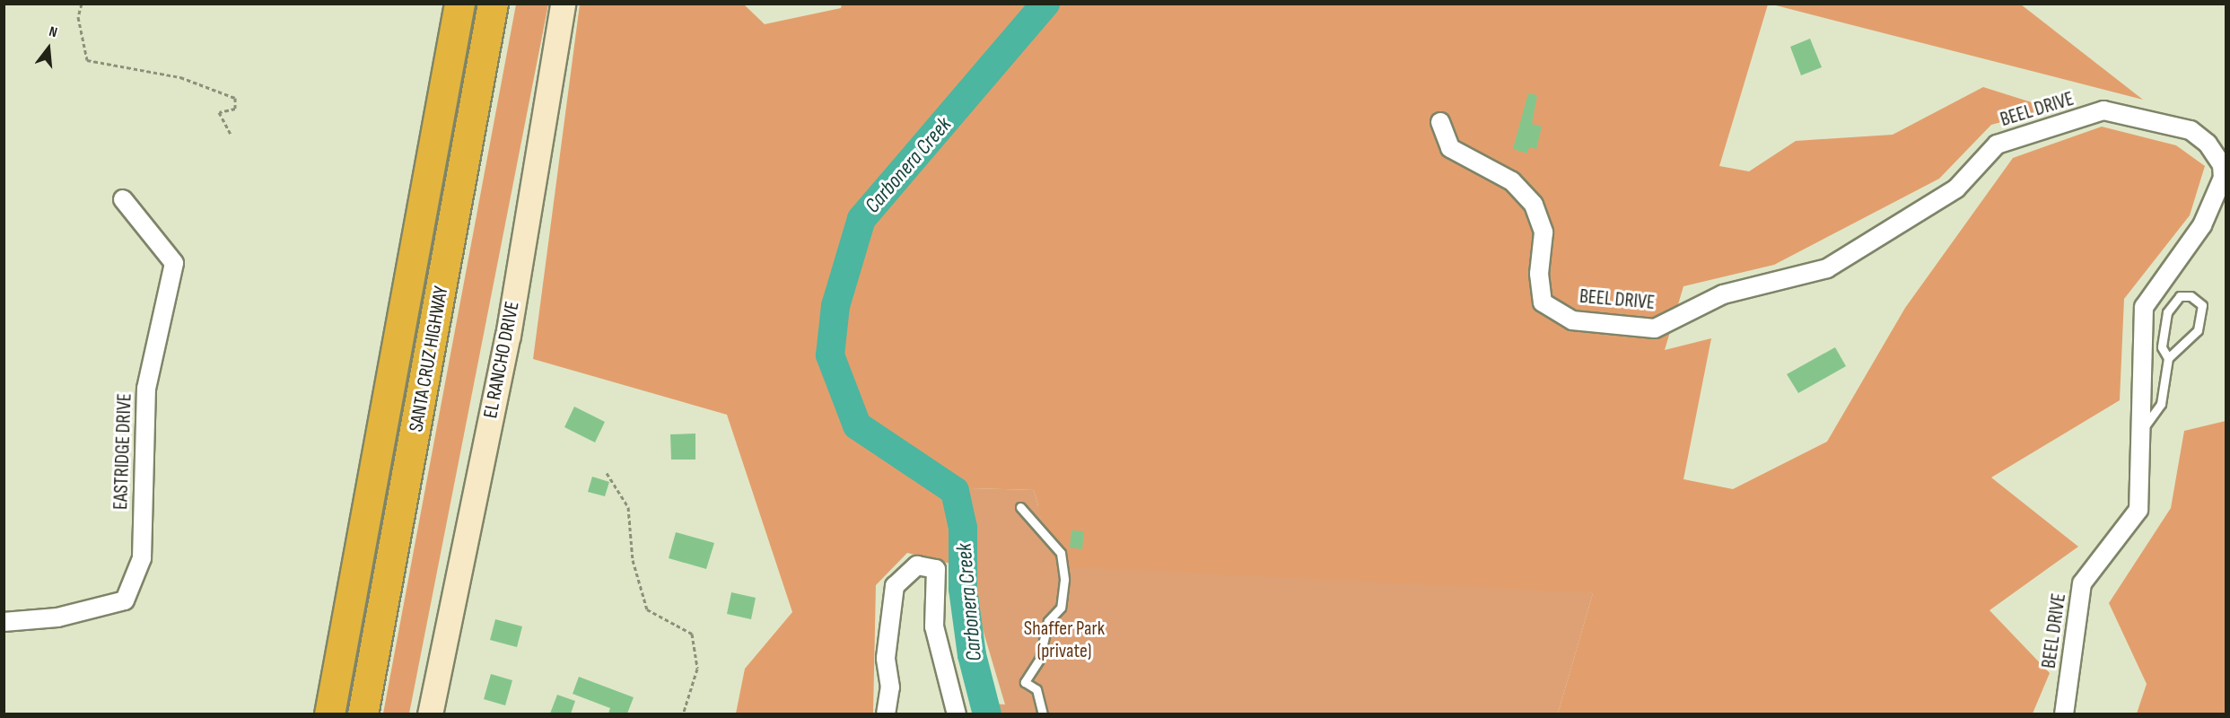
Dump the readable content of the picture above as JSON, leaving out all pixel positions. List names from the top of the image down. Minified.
{"streets":{"highway":["SANTA CRUZ HIGHWAY"],"street":["BEEL DRIVE","EL RANCHO DRIVE","EASTRIDGE DRIVE"]},"water":["Carbonera Creek"],"parks":["Shaffer Park (private)"],"north":"top"}
